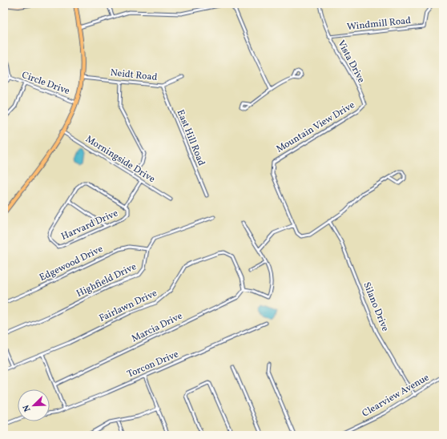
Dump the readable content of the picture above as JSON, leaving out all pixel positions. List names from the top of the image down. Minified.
{"streets":{"street":["Windmill Road","Vista Drive","Neidt Road","Circle Drive","Mountain View Drive","East Hill Road","Morningside Drive","Harvard Drive","Edgewood Drive","Highfield Drive","Fairlawn Drive","Silano Drive","Marcia Drive","Torcon Drive","Clearview Avenue"]},"crossings":[["Windmill Road","Vista Drive"],["Vista Drive","Mountain View Drive"],["Neidt Road","East Hill Road"],["Mountain View Drive","Silano Drive"],["Edgewood Drive","Highfield Drive"],["Fairlawn Drive","Marcia Drive"],["Silano Drive","Clearview Avenue"]],"north":"bottom left"}
